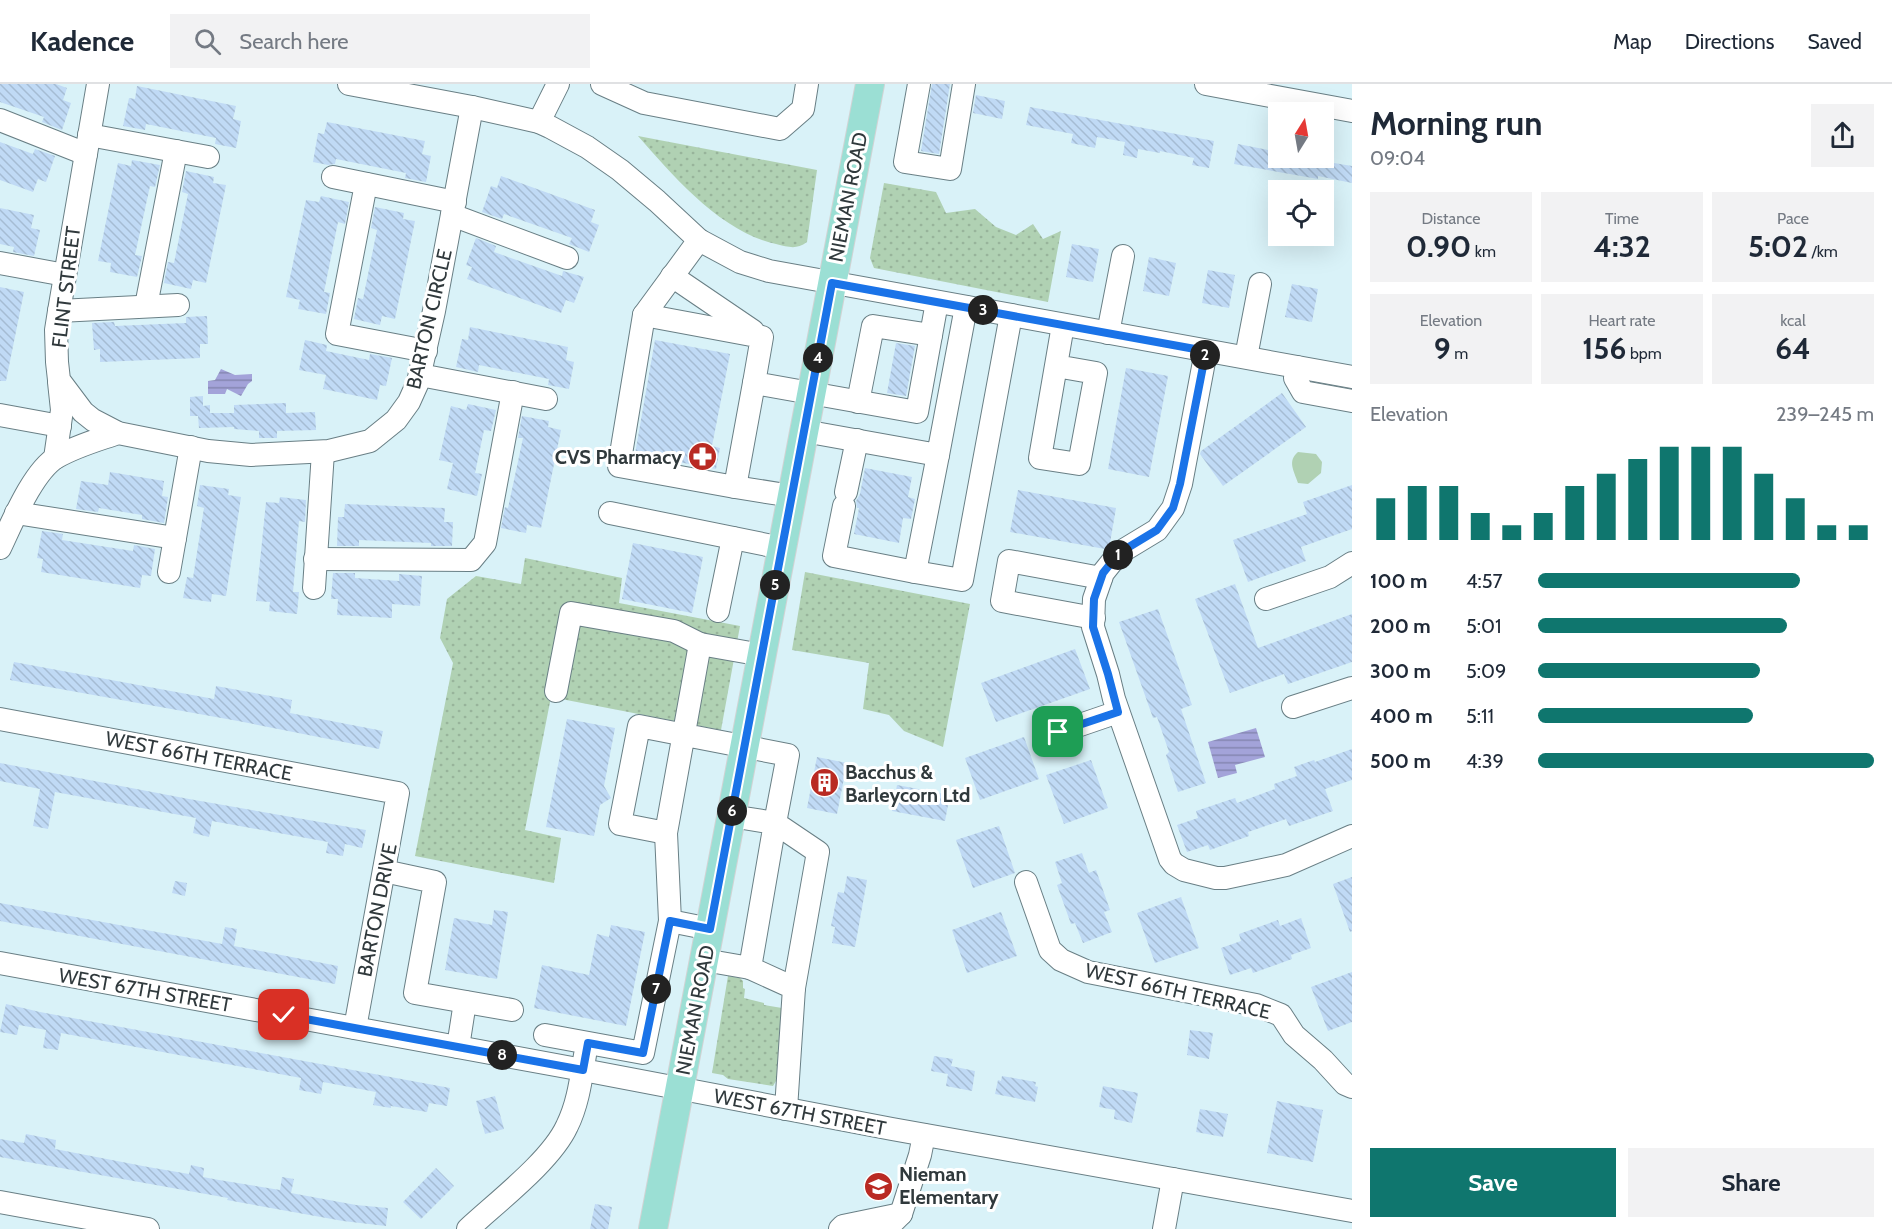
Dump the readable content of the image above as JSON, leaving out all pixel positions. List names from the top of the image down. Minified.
{"streets":{"main road":["NIEMAN ROAD"],"street":["FLINT STREET","BARTON CIRCLE","WEST 66TH TERRACE","BARTON DRIVE","WEST 67TH STREET"]},"crossings":[["NIEMAN ROAD","WEST 67TH STREET"],["WEST 66TH TERRACE","BARTON DRIVE"],["BARTON DRIVE","WEST 67TH STREET"]],"places":{"pharmacy":["CVS Pharmacy"],"building":["Bacchus & Barleycorn Ltd"],"school or university":["Nieman Elementary"]},"north":"top","page":{"header":"Kadence","search":"Search here","nav":["Map","Directions","Saved"],"heading":["Morning run","09:04"],"stats":[["Distance","0.90 km"],["Time","4:32"],["Pace","5:02 /km"],["Elevation","9 m"],["Heart rate","156 bpm"],["kcal","64"]],"pins":["3","2","4","1","5","6","7","8"],"chart":["Elevation","239–245 m"],"list":[{"name":"100 m","note":"4:57"},{"name":"200 m","note":"5:01"},{"name":"300 m","note":"5:09"},{"name":"400 m","note":"5:11"},{"name":"500 m","note":"4:39"}],"buttons":["Save","Share"]}}
